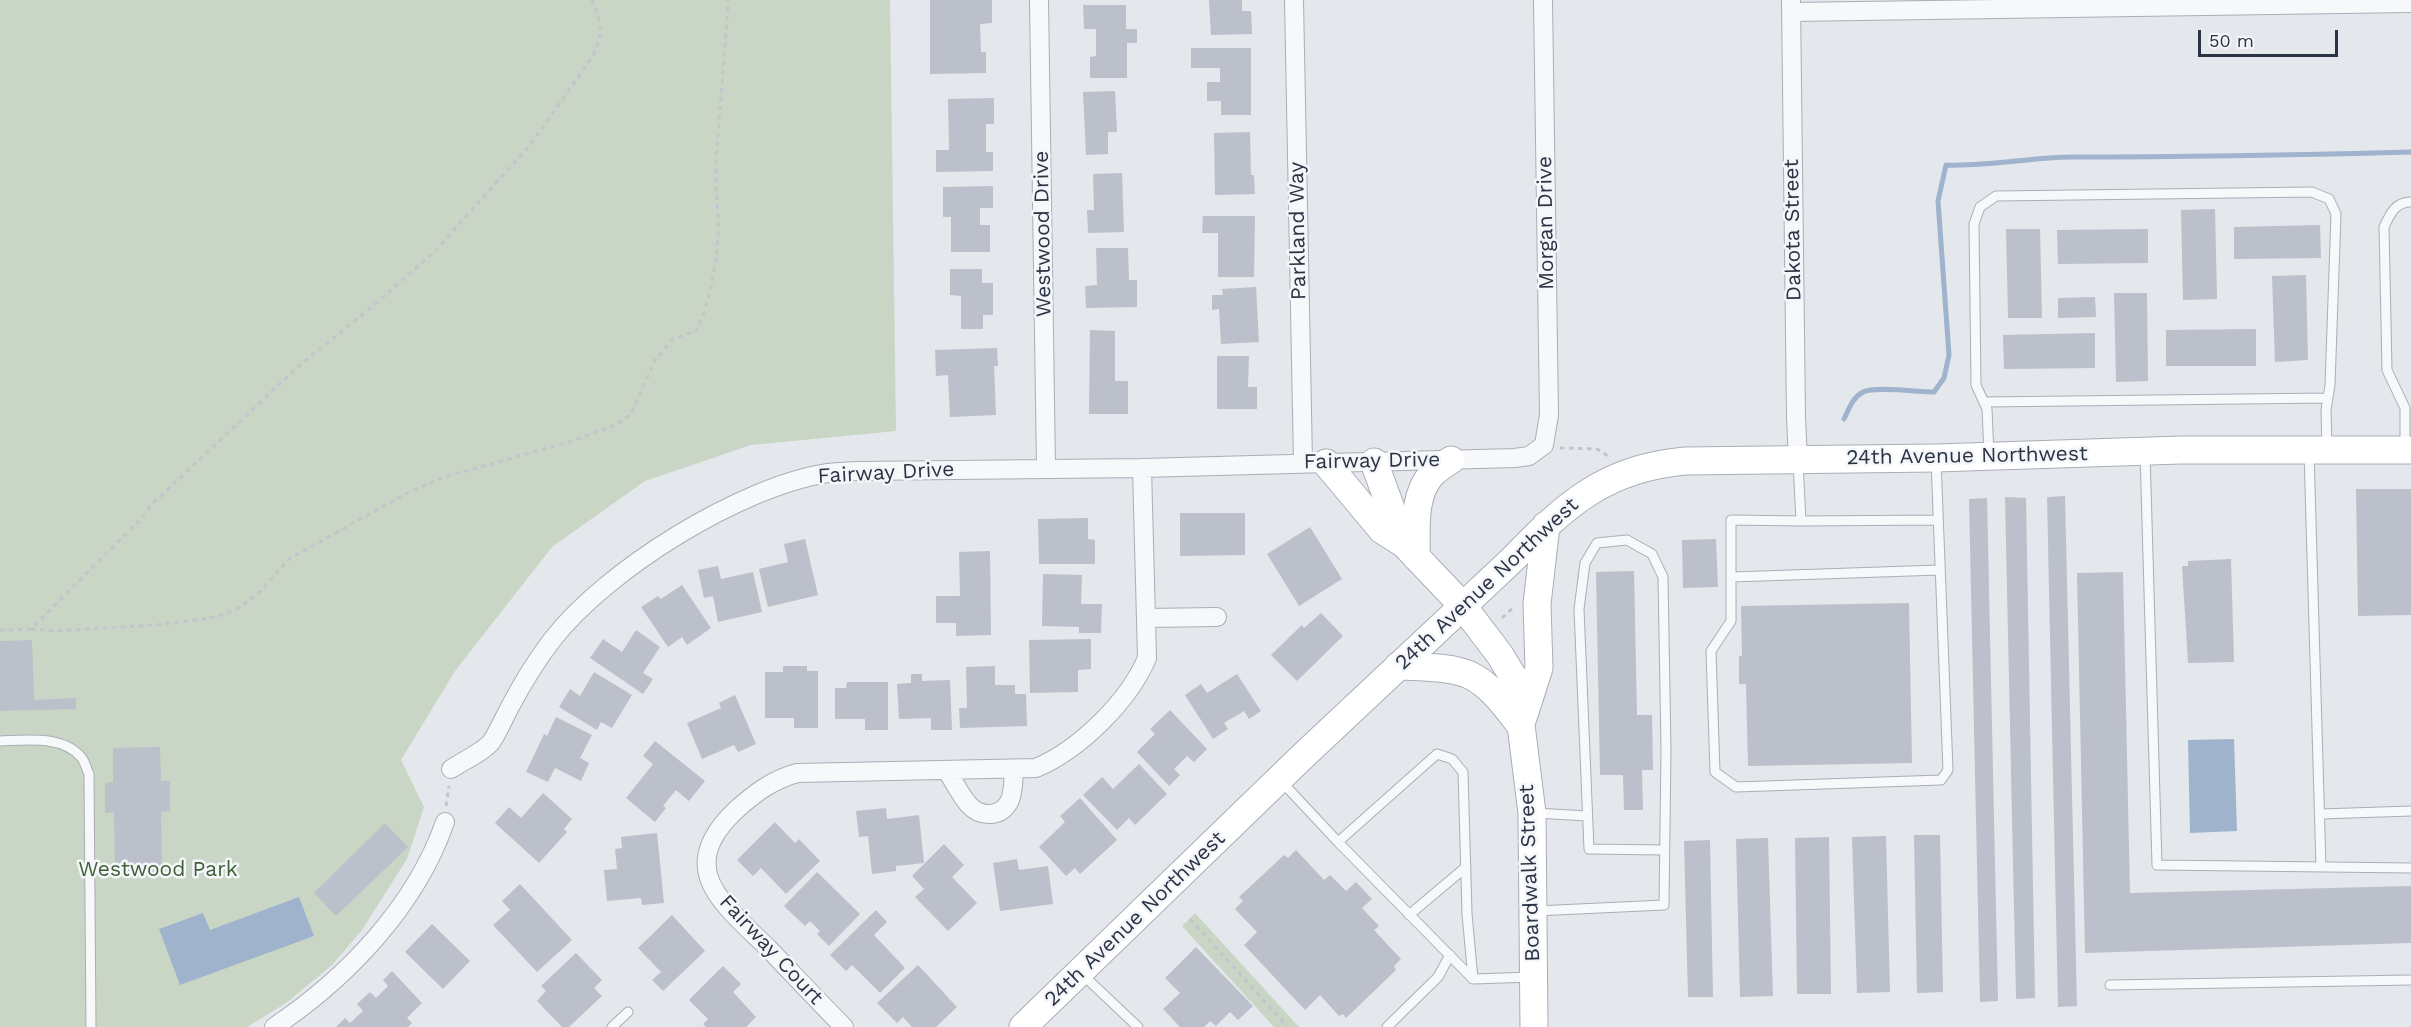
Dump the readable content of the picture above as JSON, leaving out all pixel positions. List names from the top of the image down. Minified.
{"streets":{"main road":["24th Avenue Northwest","Boardwalk Street"],"street":["Morgan Drive","Dakota Street","Parkland Way","Westwood Drive","Fairway Drive","Fairway Court"]},"crossings":[["Morgan Drive","Fairway Drive"],["Dakota Street","24th Avenue Northwest"],["Parkland Way","Fairway Drive"],["Westwood Drive","Fairway Drive"],["24th Avenue Northwest","Boardwalk Street"],["Fairway Drive","Fairway Court"]],"parks":["Westwood Park"],"scale_bar":"50 m"}
